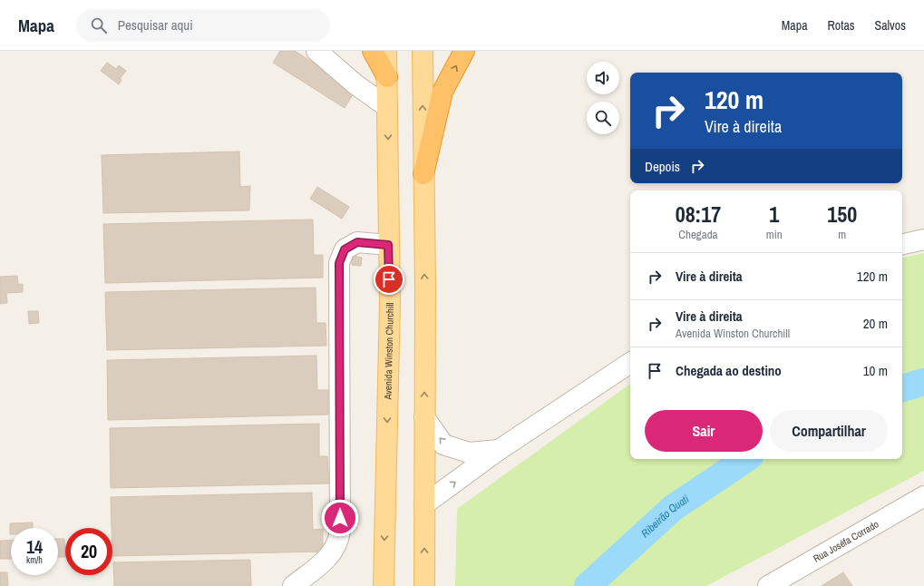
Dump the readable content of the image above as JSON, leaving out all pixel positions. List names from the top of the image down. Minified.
{"streets":{"main road":["Avenida Winston Churchill"],"street":["Rua Joséfa Corrado"]},"water":["Ribeirão Quati"],"page":{"header":"Mapa","search":"Pesquisar aqui","nav":["Mapa","Rotas","Salvos"],"turn":["120 m","Vire à direita"],"then":"Depois","eta":["08:17","Chegada","1","min","150","m"],"list":[{"name":"Vire à direita","value":"120 m"},{"name":"Vire à direita","note":"Avenida Winston Churchill","value":"20 m"},{"name":"Chegada ao destino","value":"10 m"}],"buttons":["Sair","Compartilhar"],"speed":"14 km/h","limit":"20"}}
